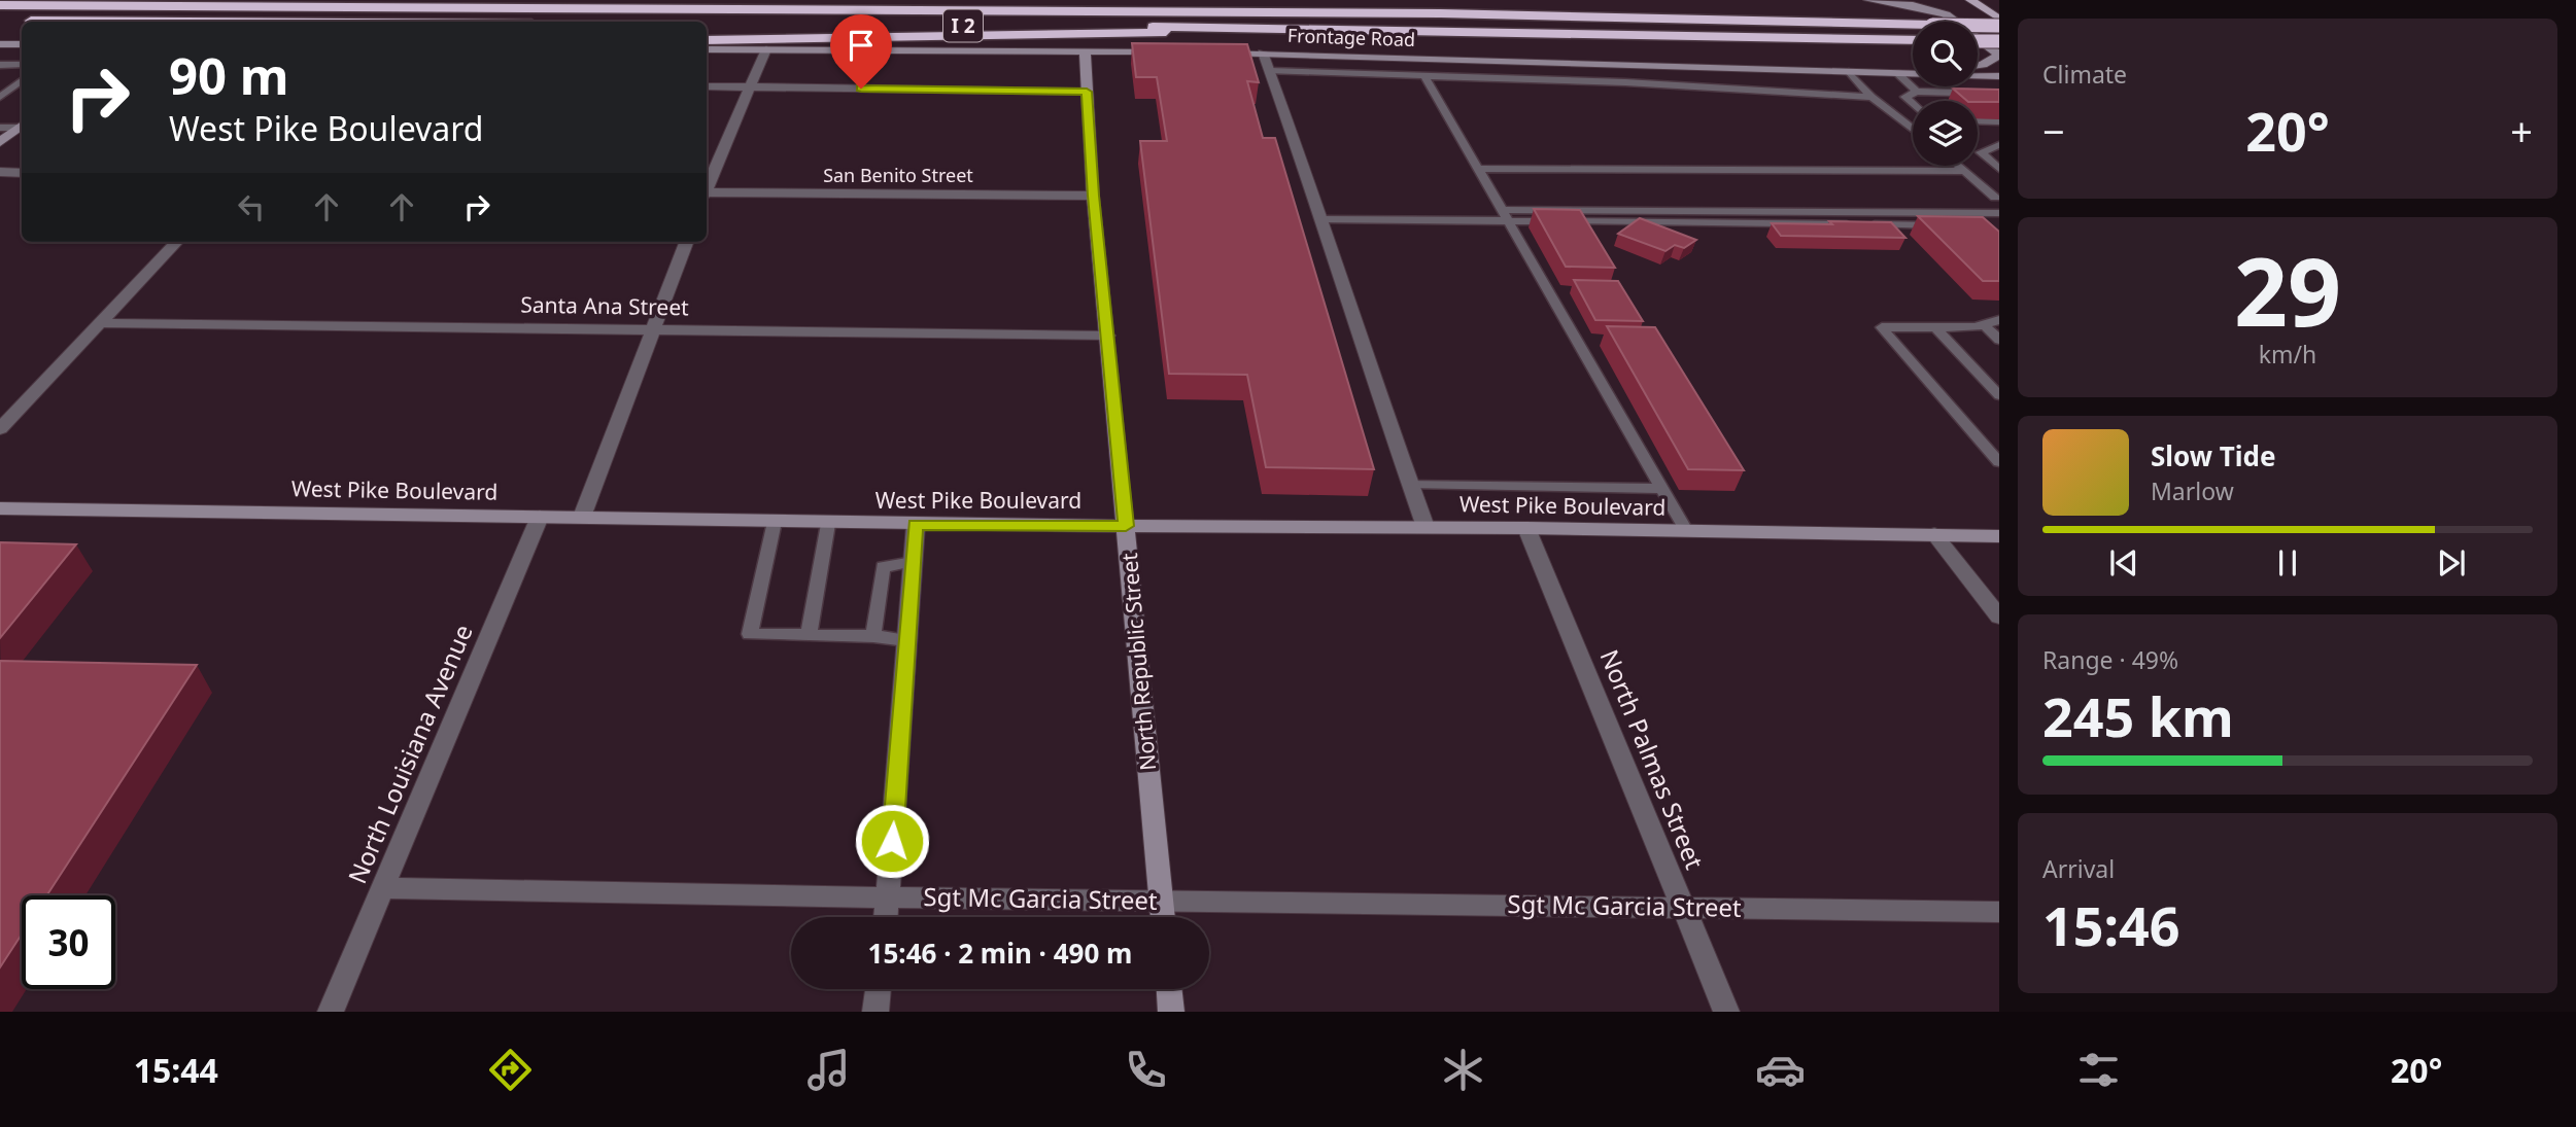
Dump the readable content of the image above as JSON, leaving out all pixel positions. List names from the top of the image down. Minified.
{"streets":{"highway":["I 2"],"street":["Frontage Road","San Benito Street","Santa Ana Street","West Pike Boulevard","North Republic Street","North Louisiana Avenue","North Palmas Street","Sgt Mc Garcia Street"]},"crossings":[["San Benito Street","North Republic Street"],["Santa Ana Street","North Republic Street"],["West Pike Boulevard","North Republic Street"],["West Pike Boulevard","North Louisiana Avenue"],["West Pike Boulevard","North Palmas Street"],["North Republic Street","Sgt Mc Garcia Street"],["North Louisiana Avenue","Sgt Mc Garcia Street"],["North Palmas Street","Sgt Mc Garcia Street"]],"page":{"tile":["Climate",["29","km/h"],["Range · 49%","245 km"],["Arrival","15:46"]],"turn":["90 m","West Pike Boulevard"],"heat":["−","20°","+"],"song":["Slow Tide","Marlow"],"limit":"30","trip":"15:46 · 2 min · 490 m","tabs":["15:44","20°"]}}
